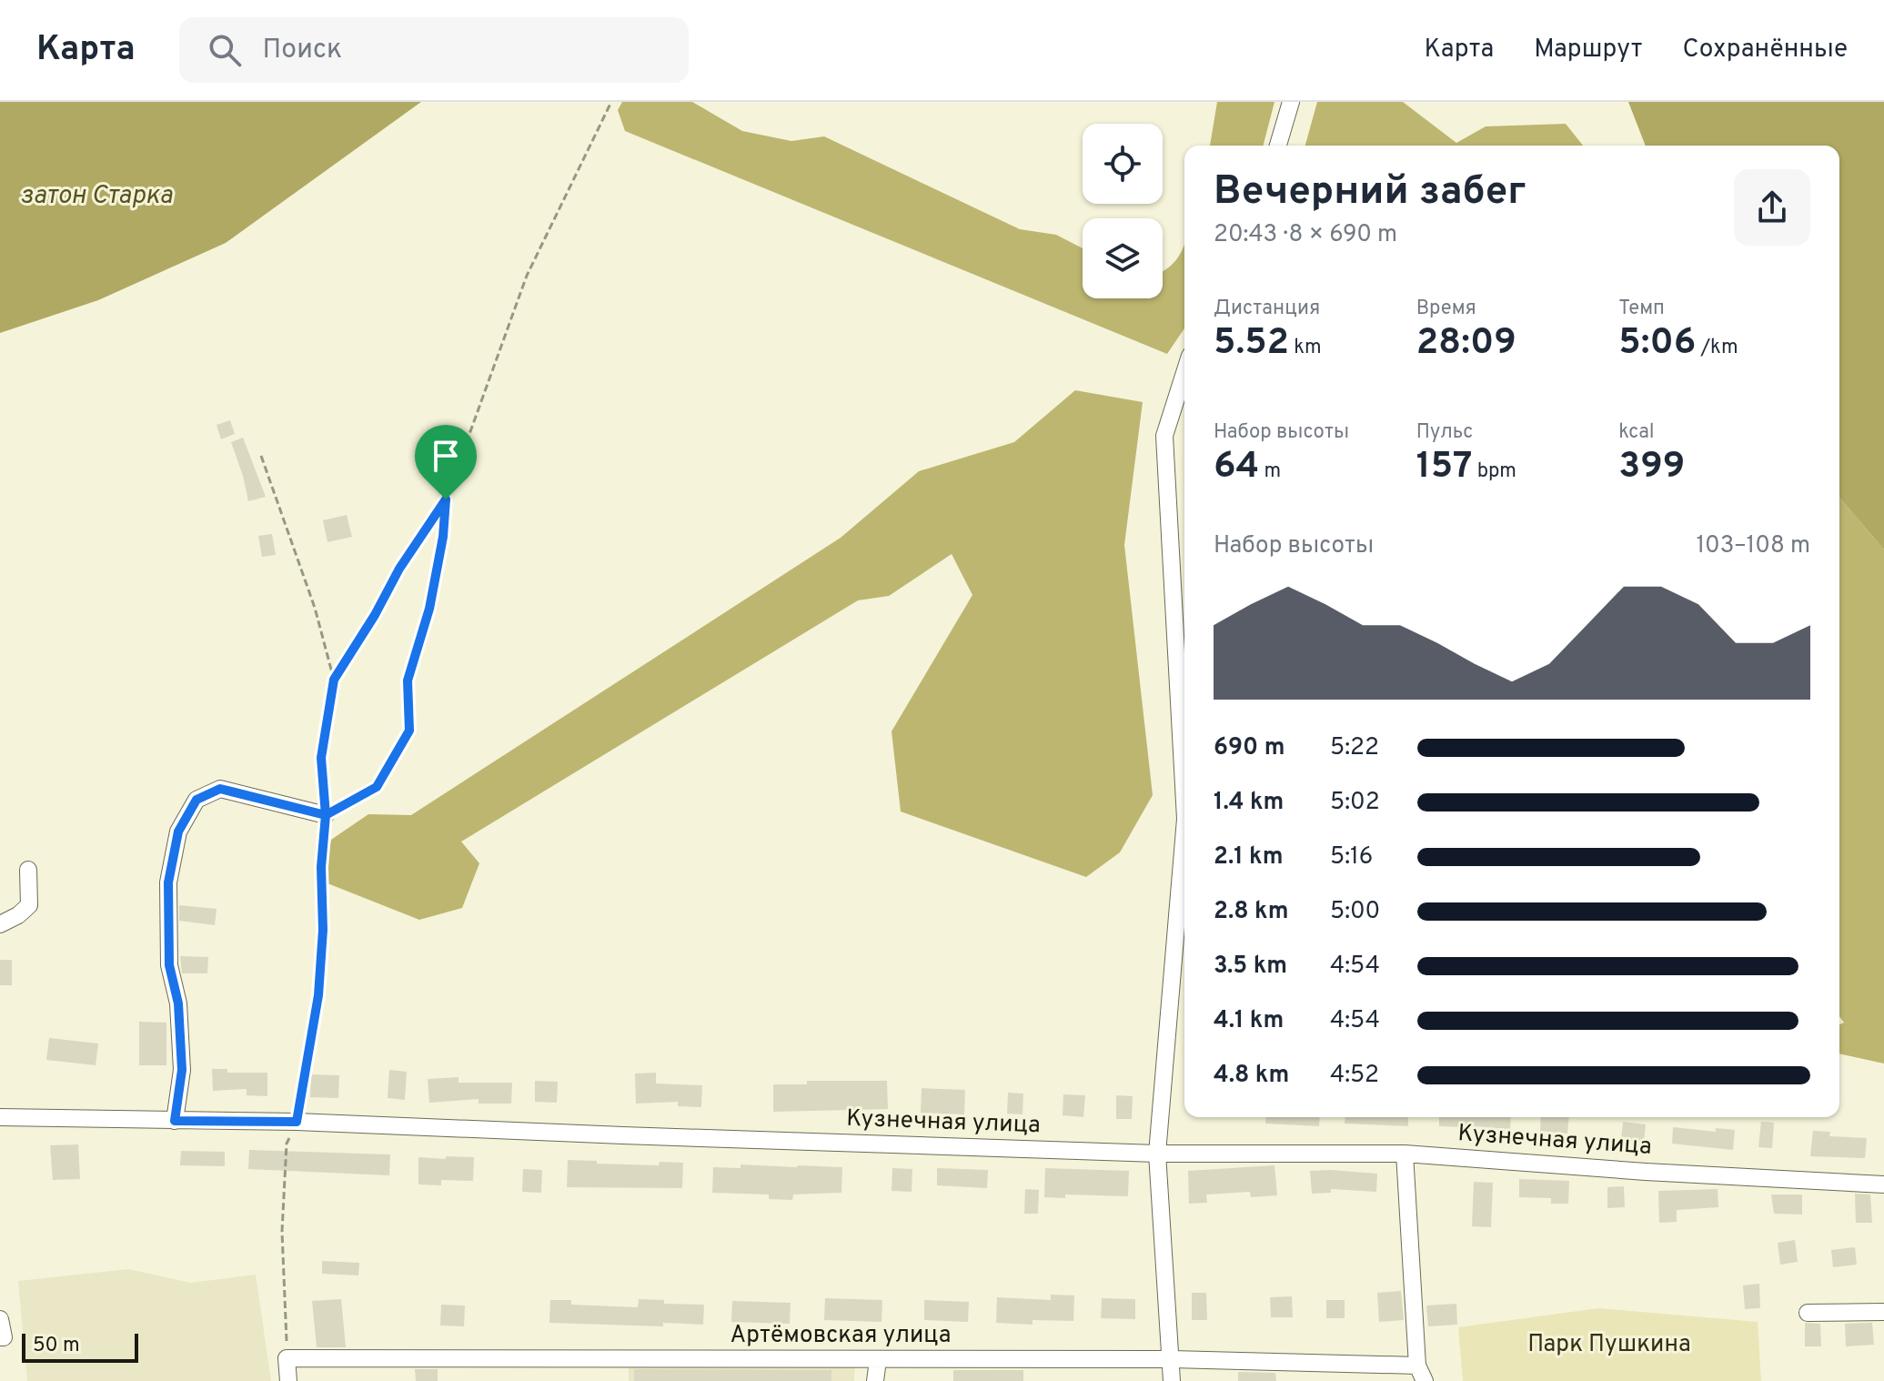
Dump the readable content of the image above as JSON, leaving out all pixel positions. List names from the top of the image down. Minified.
{"streets":{"street":["Кузнечная улица","Артёмовская улица"]},"water":["затон Старка"],"parks":["Парк Пушкина"],"scale_bar":"50 m","page":{"header":"Карта","search":"Поиск","nav":["Карта","Маршрут","Сохранённые"],"heading":["Вечерний забег","20:43 · 8 × 690 m"],"stats":[["Дистанция","5.52 km"],["Время","28:09"],["Темп","5:06 /km"],["Набор высоты","64 m"],["Пульс","157 bpm"],["kcal","399"]],"chart":["Набор высоты","103–108 m"],"list":[{"name":"690 m","note":"5:22"},{"name":"1.4 km","note":"5:02"},{"name":"2.1 km","note":"5:16"},{"name":"2.8 km","note":"5:00"},{"name":"3.5 km","note":"4:54"},{"name":"4.1 km","note":"4:54"},{"name":"4.8 km","note":"4:52"}],"scale":"50 m"}}
